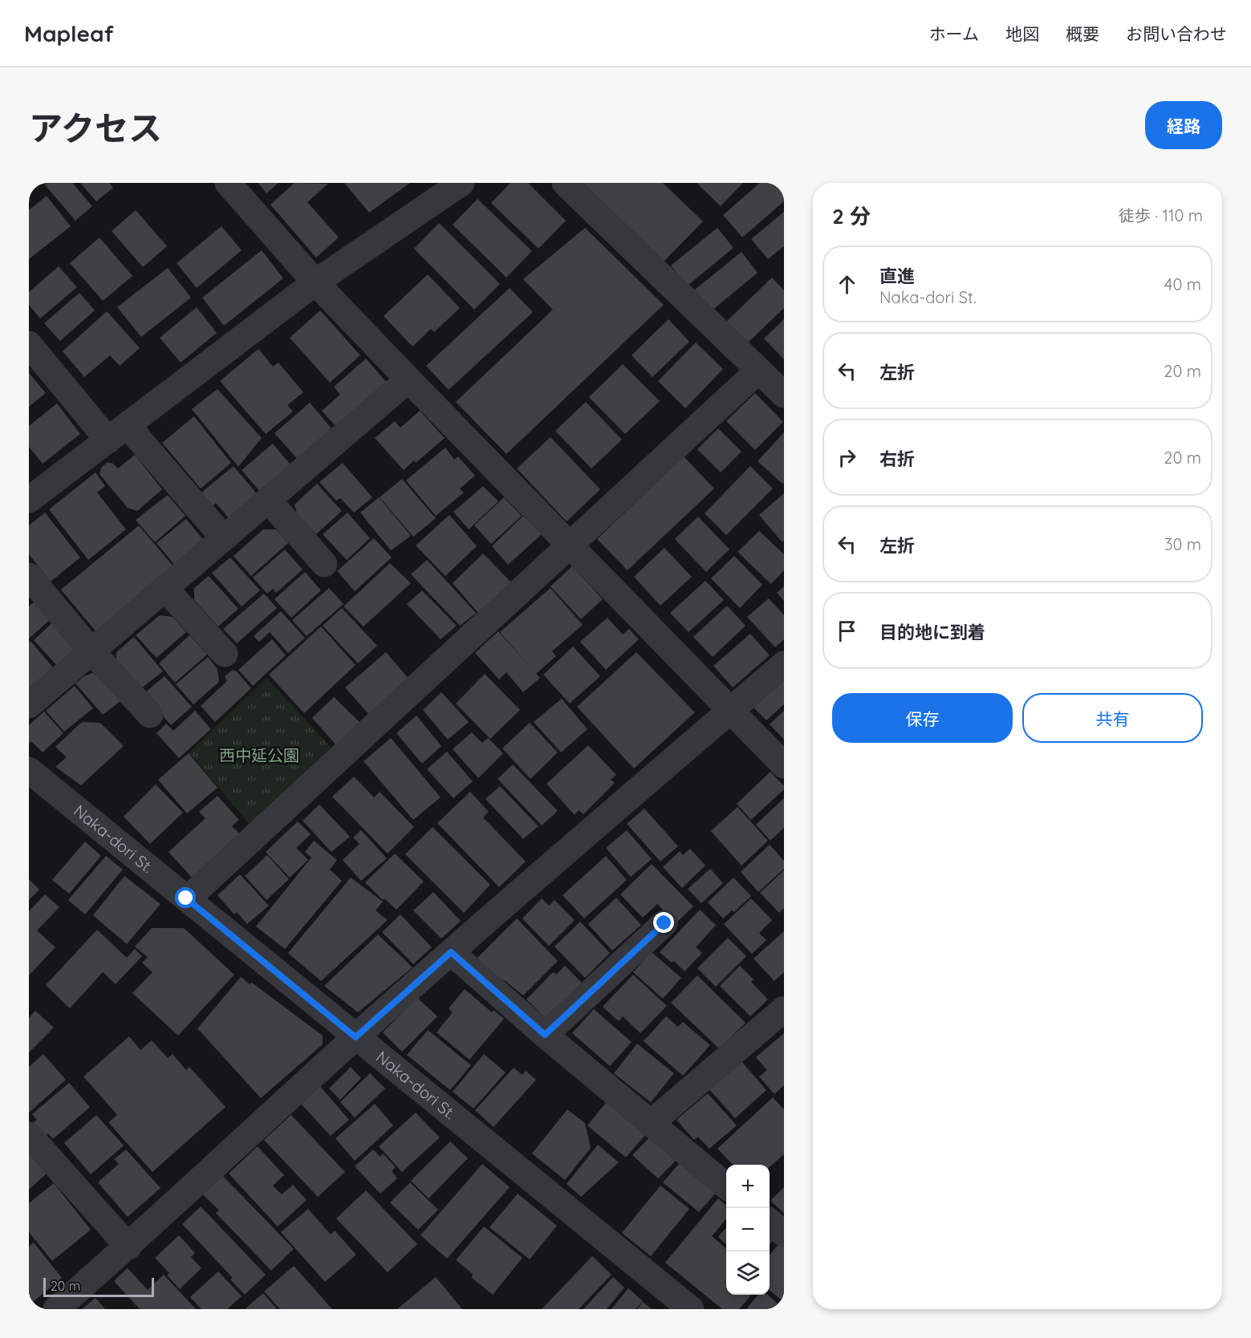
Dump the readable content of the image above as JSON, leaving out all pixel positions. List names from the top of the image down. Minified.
{"streets":{"street":["Naka-dori St."]},"parks":["西中延公園"],"scale_bar":"20 m","page":{"header":"Mapleaf","nav":["ホーム","地図","概要","お問い合わせ"],"title":"アクセス","buttons":["経路",["保存","共有"]],"heading":["2 分","徒歩 · 110 m"],"list":[["直進","Naka-dori St.","40 m"],["左折","20 m"],["右折","20 m"],["左折","30 m"],"目的地に到着"],"map_buttons":["+","−"],"scale":"20 m"}}
